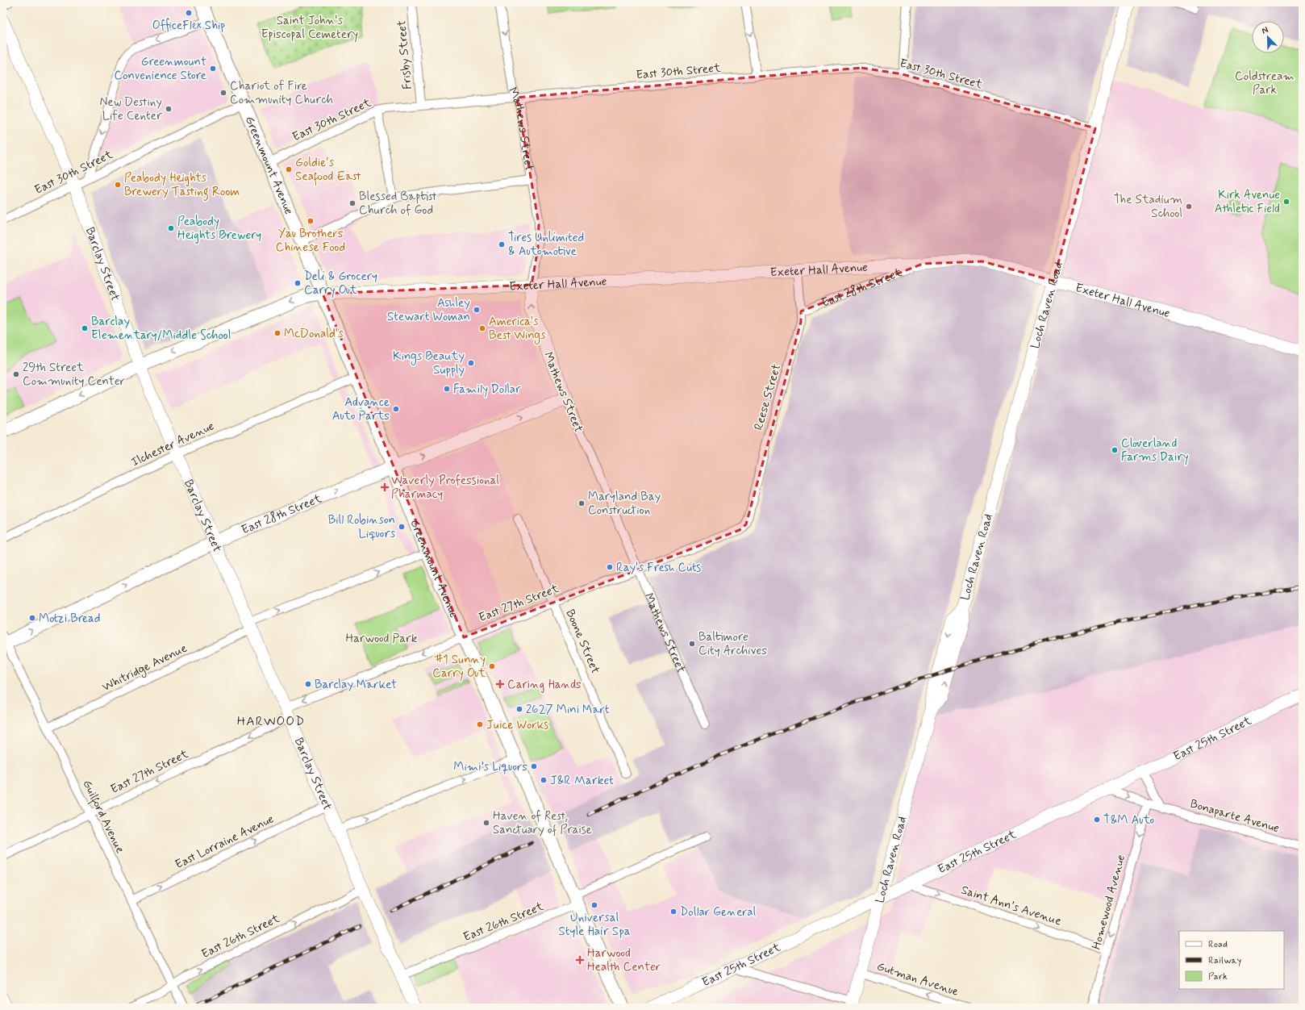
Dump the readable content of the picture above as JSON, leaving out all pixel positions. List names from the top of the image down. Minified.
{"streets":{"main road":["Greenmount Avenue","East 28th Street"],"street":["Frisby Street","East 30th Street","Mathews Street","Barclay Street","Exeter Hall Avenue","Loch Raven Road","Reese Street","Ilchester Avenue","East 27th Street","Boone Street","Whitridge Avenue","East 25th Street","Bonaparte Avenue","Guilford Avenue","East Lorraine Avenue","Homewood Avenue","Saint Ann's Avenue","East 26th Street","Gutman Avenue"]},"crossings":[["Frisby Street","East 30th Street"],["East 30th Street","Mathews Street"],["East 30th Street","Greenmount Avenue"],["East 30th Street","Barclay Street"],["East 30th Street","Loch Raven Road"],["Mathews Street","Exeter Hall Avenue"],["Mathews Street","East 28th Street"],["Mathews Street","East 27th Street"],["Greenmount Avenue","Exeter Hall Avenue"],["Greenmount Avenue","East 28th Street"],["Greenmount Avenue","Ilchester Avenue"],["Greenmount Avenue","East 27th Street"],["Greenmount Avenue","Whitridge Avenue"],["Greenmount Avenue","East 26th Street"],["Barclay Street","East 28th Street"],["Barclay Street","Ilchester Avenue"],["Barclay Street","East 27th Street"],["Barclay Street","Whitridge Avenue"],["Barclay Street","East Lorraine Avenue"],["Barclay Street","East 26th Street"],["Exeter Hall Avenue","East 28th Street"],["Exeter Hall Avenue","Loch Raven Road"],["Exeter Hall Avenue","Reese Street"],["East 28th Street","Reese Street"],["East 28th Street","Guilford Avenue"],["Loch Raven Road","East 25th Street"],["Loch Raven Road","Gutman Avenue"],["Reese Street","East 27th Street"],["East 27th Street","Boone Street"],["East 27th Street","Guilford Avenue"],["Whitridge Avenue","Guilford Avenue"],["East 25th Street","Bonaparte Avenue"],["East 25th Street","Saint Ann's Avenue"],["Bonaparte Avenue","Homewood Avenue"],["Guilford Avenue","East Lorraine Avenue"],["Guilford Avenue","East 26th Street"],["Homewood Avenue","Saint Ann's Avenue"]],"one_way":["East 28th Street","East 27th Street","Whitridge Avenue","East Lorraine Avenue","Homewood Avenue","Saint Ann's Avenue","East 26th Street","Gutman Avenue"],"districts":["HARWOOD"],"parks":["Saint John's Episcopal Cemetery","Coldstream Park","Harwood Park"],"places":{"other":["OfficeFlex Ship","Greenmount Convenience Store","Chariot of Fire Community Church","New Destiny Life Center","Goldie's Seafood East","Peabody Heights Brewery Tasting Room","Kirk Avenue Athletic Field","Blessed Baptist Church of God","The Stadium School","Yau Brothers Chinese Food","Peabody Heights Brewery","Tires Unlimited & Automotive","Deli & Grocery Carry Out","Ashley Stewart Woman","Barclay Elementary/Middle School","America's Best Wings","McDonald's","Kings Beauty Supply","29th Street Community Center","Family Dollar","Advance Auto Parts","Cloverland Farms Dairy","Maryland Bay Construction","Bill Robinson Liquors","Ray's Fresh Cuts","Motzi Bread","Baltimore City Archives","#1 Sunny Carry Out","Barclay Market","2627 Mini Mart","Juice Works","Mimi’s Liquors","J&R Market","T&M Auto","Haven of Rest, Sanctuary of Praise","Universal Style Hair Spa","Dollar General"],"health":["Waverly Professional Pharmacy","Caring Hands","Harwood Health Center"]},"legend":["Road","Railway","Park"],"north":"top left"}
